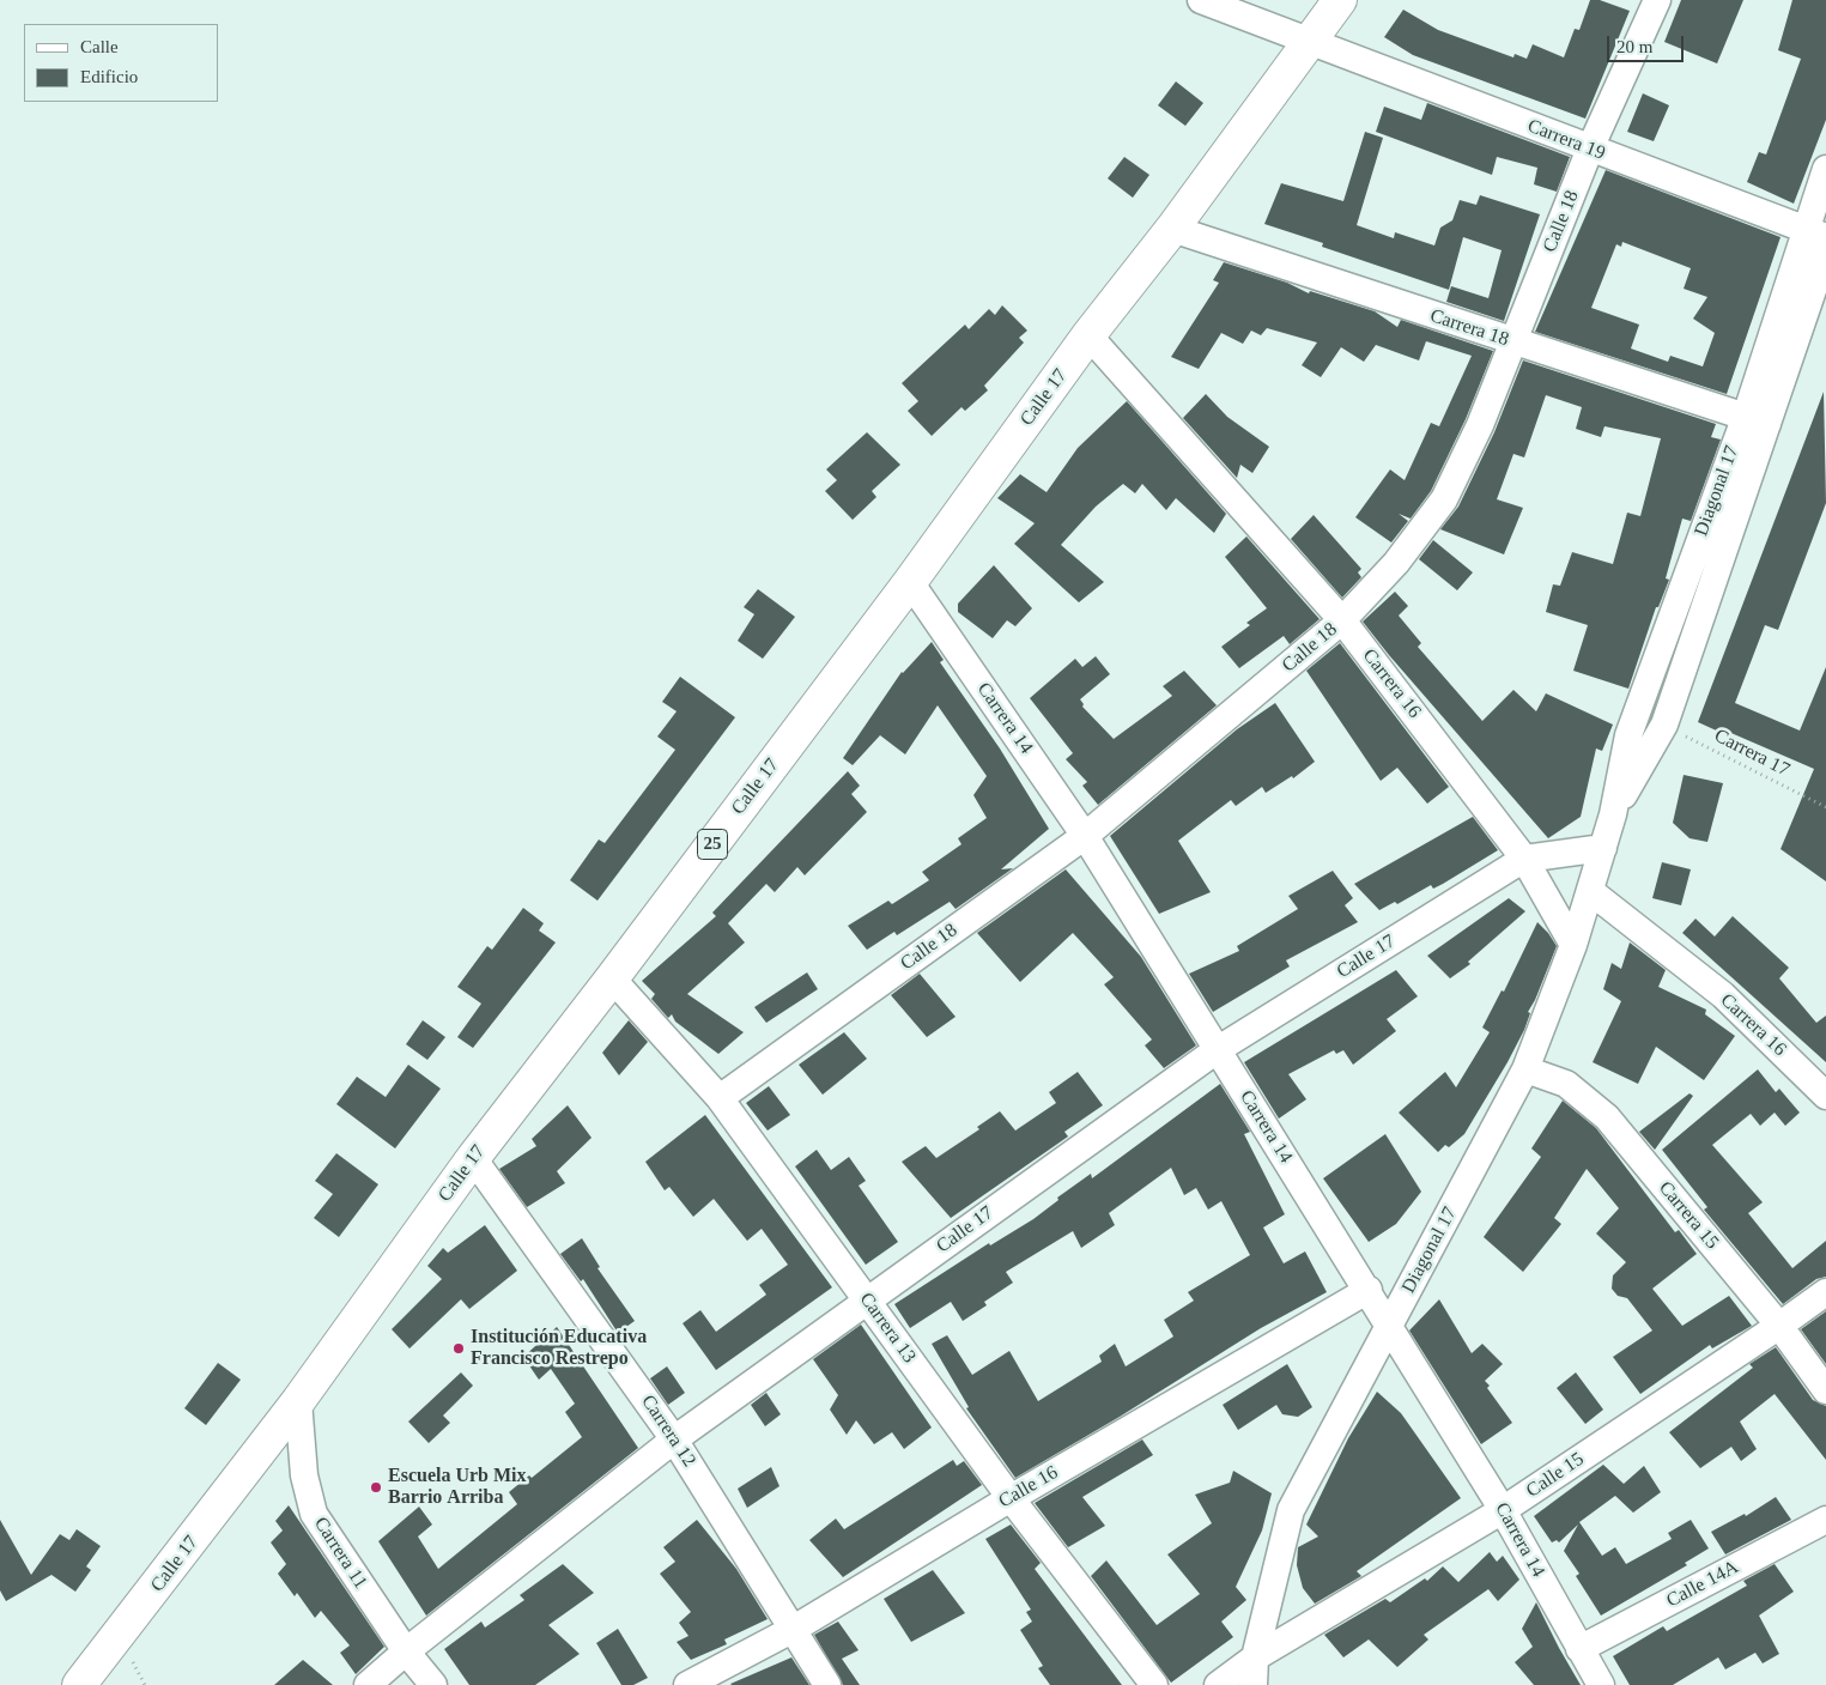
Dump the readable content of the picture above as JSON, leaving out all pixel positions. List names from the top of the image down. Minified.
{"streets":{"highway":["Calle 17","25"],"street":["Carrera 19","Calle 18","Carrera 18","Diagonal 17","Carrera 16","Carrera 14","Carrera 15","Carrera 13","Carrera 12","Calle 15","Calle 16","Carrera 11","Calle 14A"],"path":["Carrera 17"]},"crossings":[["Carrera 19","Calle 18"],["Carrera 19","Calle 17"],["Carrera 19","Diagonal 17"],["Calle 18","Carrera 18"],["Calle 18","Carrera 16"],["Calle 18","Carrera 14"],["Calle 18","Carrera 13"],["Carrera 18","Calle 17"],["Carrera 18","Diagonal 17"],["Calle 17","Diagonal 17"],["Calle 17","Carrera 16"],["Calle 17","Carrera 14"],["Calle 17","Carrera 13"],["Calle 17","Carrera 12"],["Calle 17","Carrera 11"],["Diagonal 17","Carrera 16"],["Diagonal 17","Carrera 14"],["Diagonal 17","Carrera 17"],["Diagonal 17","Carrera 15"],["Diagonal 17","Calle 15"],["Carrera 14","Calle 15"],["Carrera 14","Calle 16"],["Carrera 14","Calle 14A"],["Carrera 15","Calle 15"],["Carrera 13","Calle 16"],["Carrera 12","Calle 16"]],"places":["Institución Educativa Francisco Restrepo","Escuela Urb Mix Barrio Arriba"],"legend":["Calle","Edificio"],"scale_bar":"20 m"}
